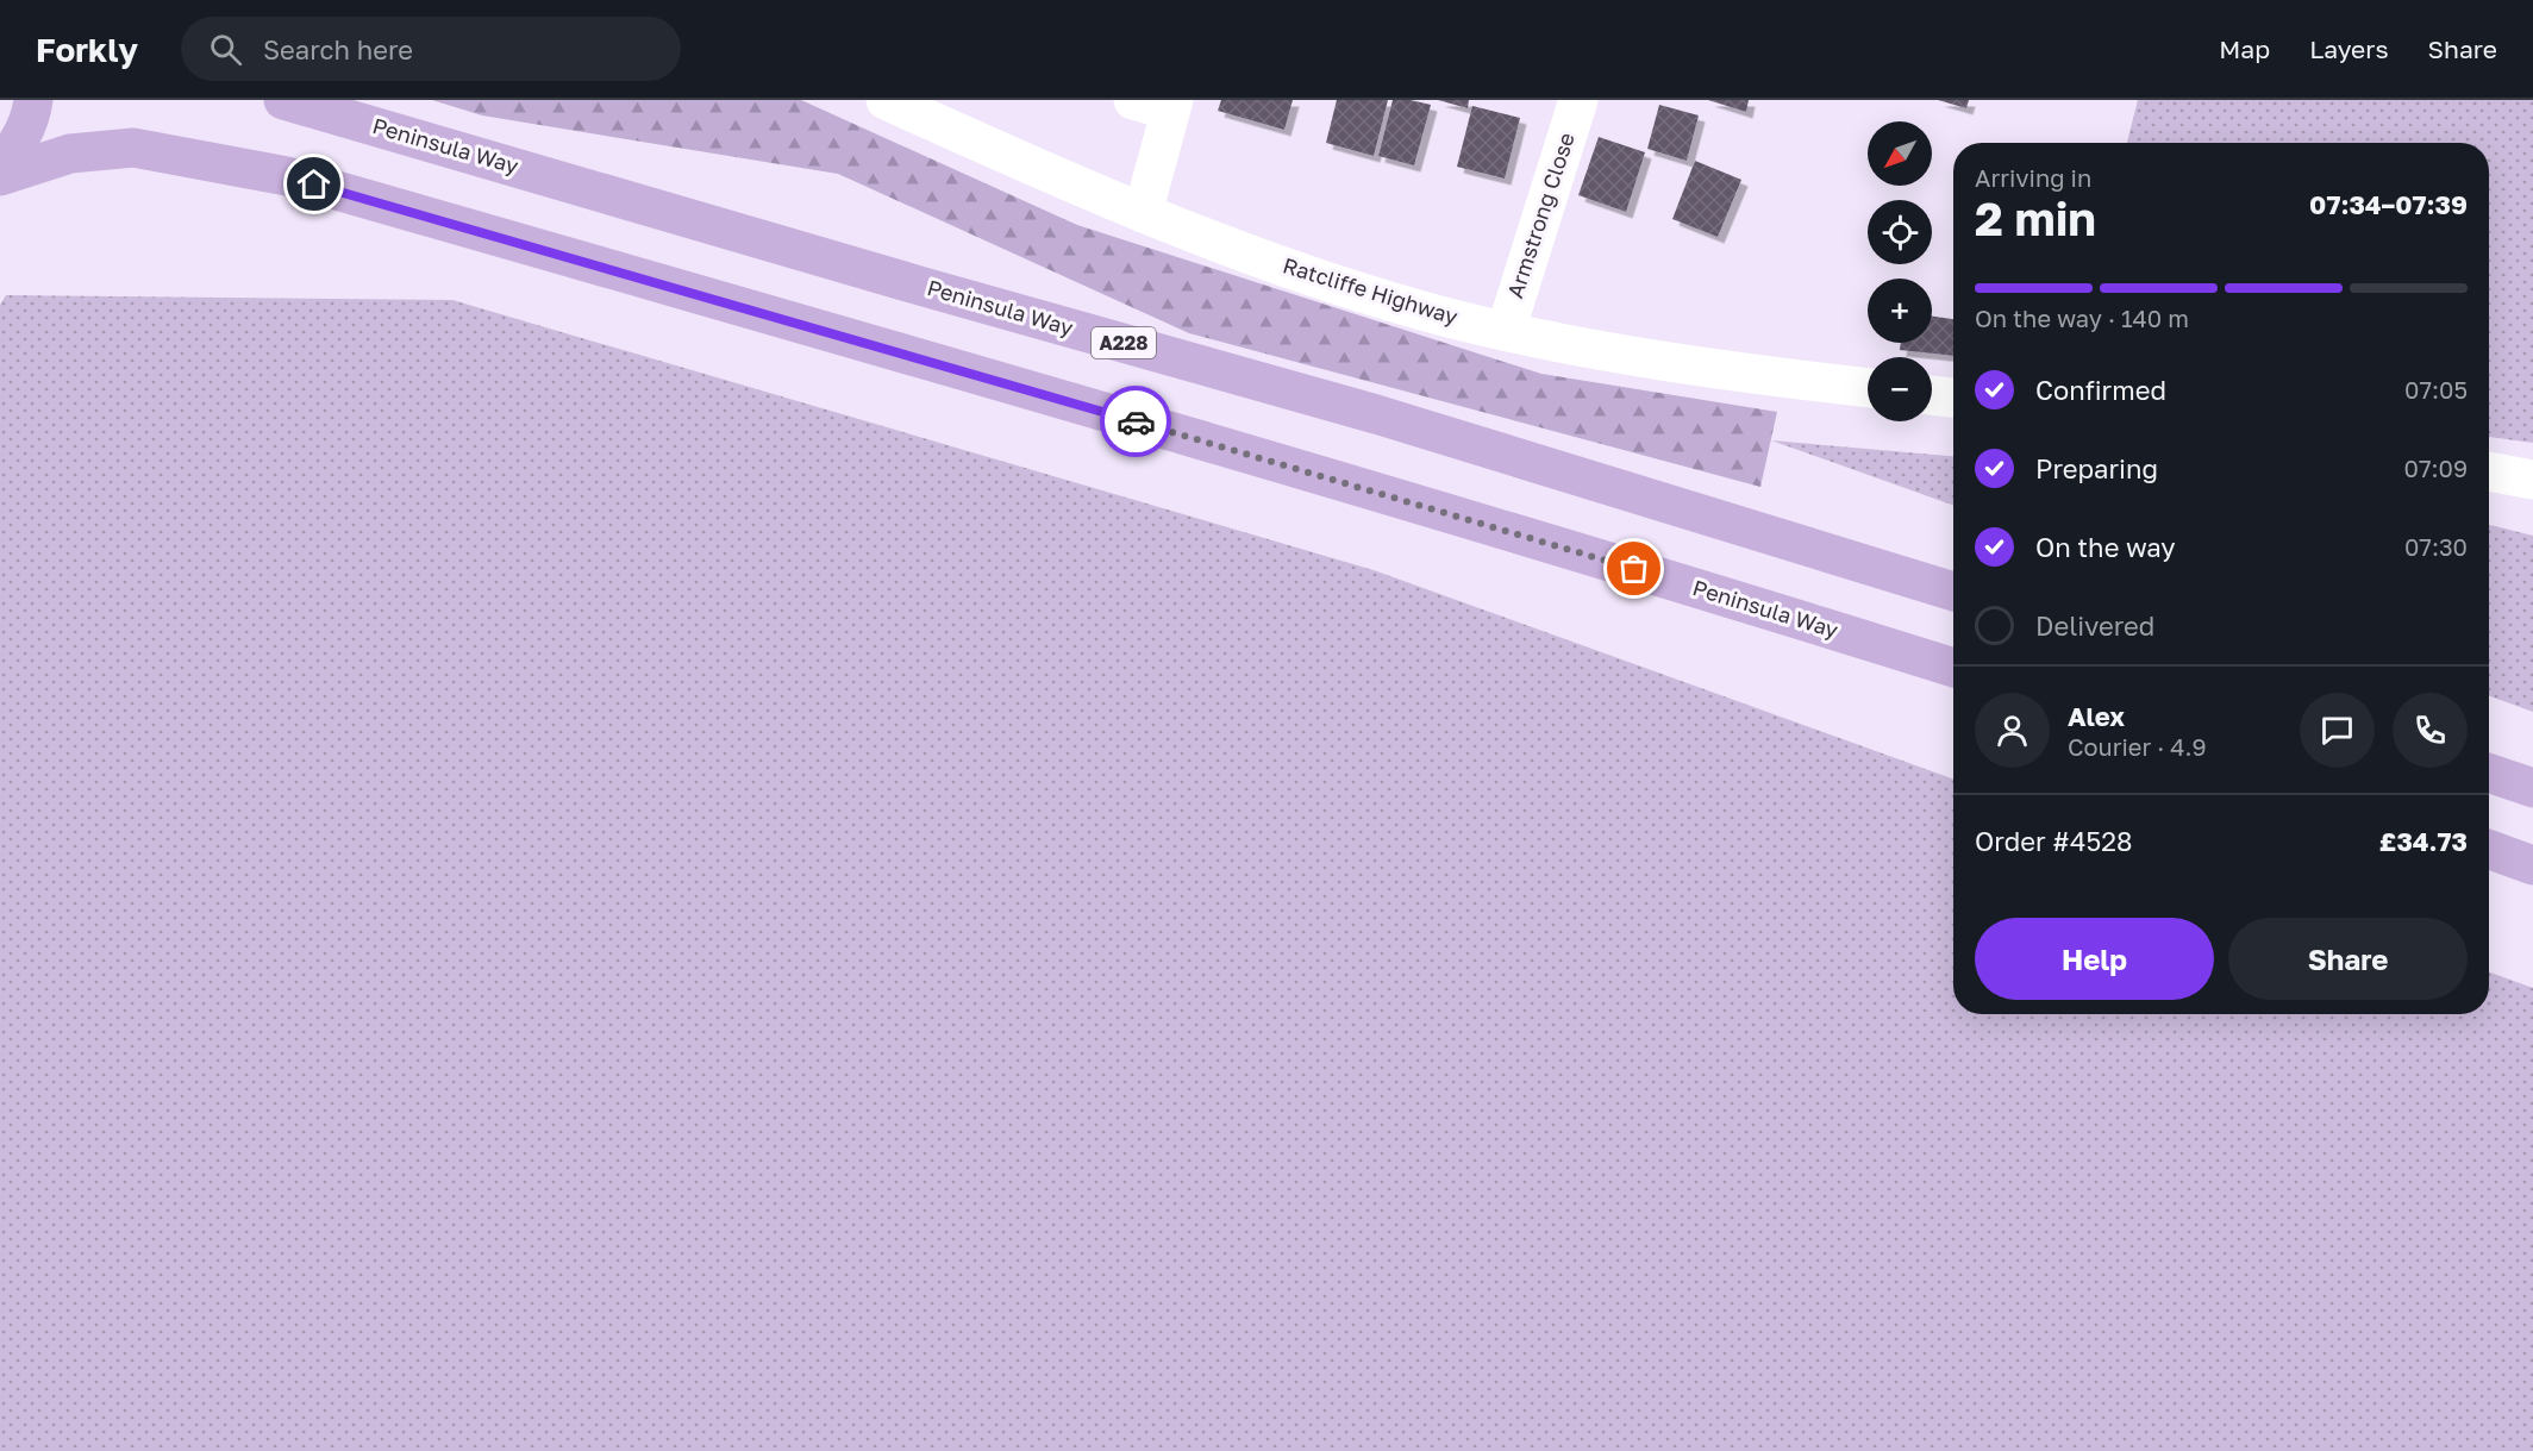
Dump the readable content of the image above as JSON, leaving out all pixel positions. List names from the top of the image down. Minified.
{"streets":{"main road":["Peninsula Way","A228"],"street":["Armstrong Close","Ratcliffe Highway"]},"crossings":[["Armstrong Close","Ratcliffe Highway"]],"north":"bottom left","page":{"header":"Forkly","search":"Search here","nav":["Map","Layers","Share"],"map_buttons":["+","−"],"heading":["2 min","Arriving in","07:34–07:39"],"panel":["Alex","Courier · 4.9","Order #4528","£34.73"],"bar":"On the way · 140 m","list":[["Confirmed","07:05"],["Preparing","07:09"],["On the way","07:30"],"Delivered"],"buttons":["Help","Share"]}}
